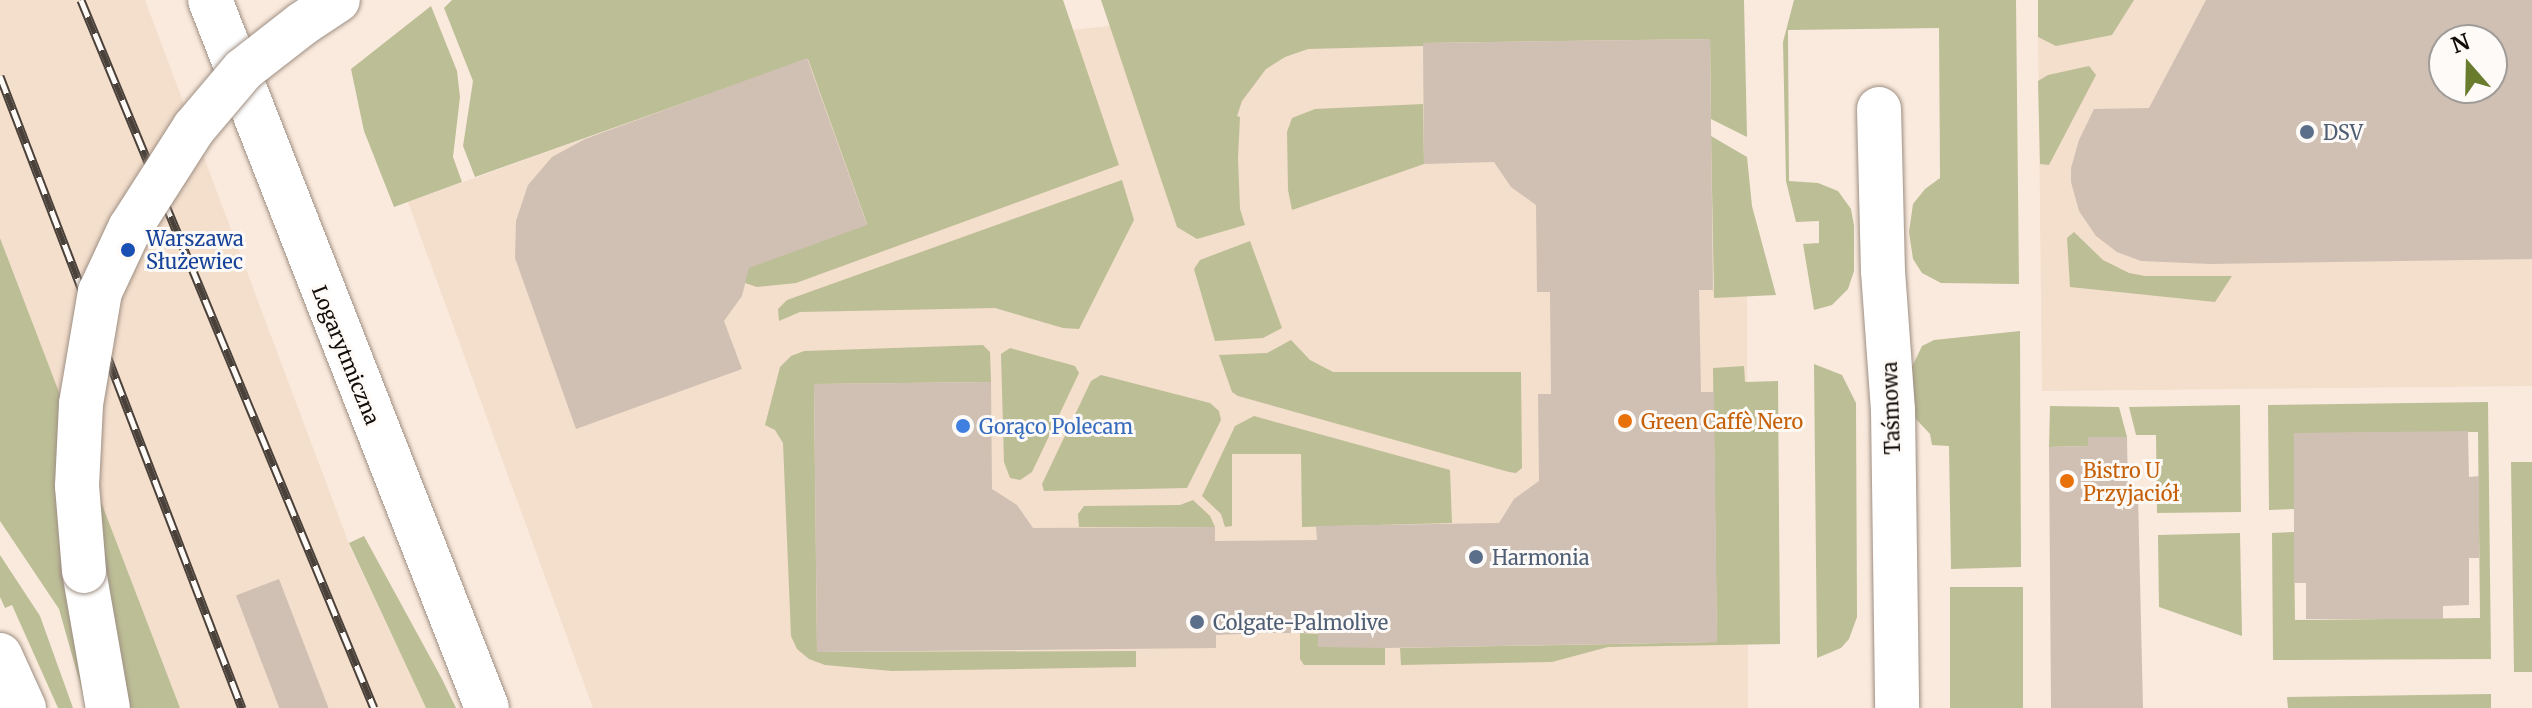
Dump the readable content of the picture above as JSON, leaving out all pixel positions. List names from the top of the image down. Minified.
{"streets":{"main road":["Logarytmiczna","Taśmowa"]},"places":["DSV","Warszawa Służewiec","Green Caffè Nero","Gorąco Polecam","Bistro U Przyjaciół","Harmonia","Colgate-Palmolive"],"north":"top"}
